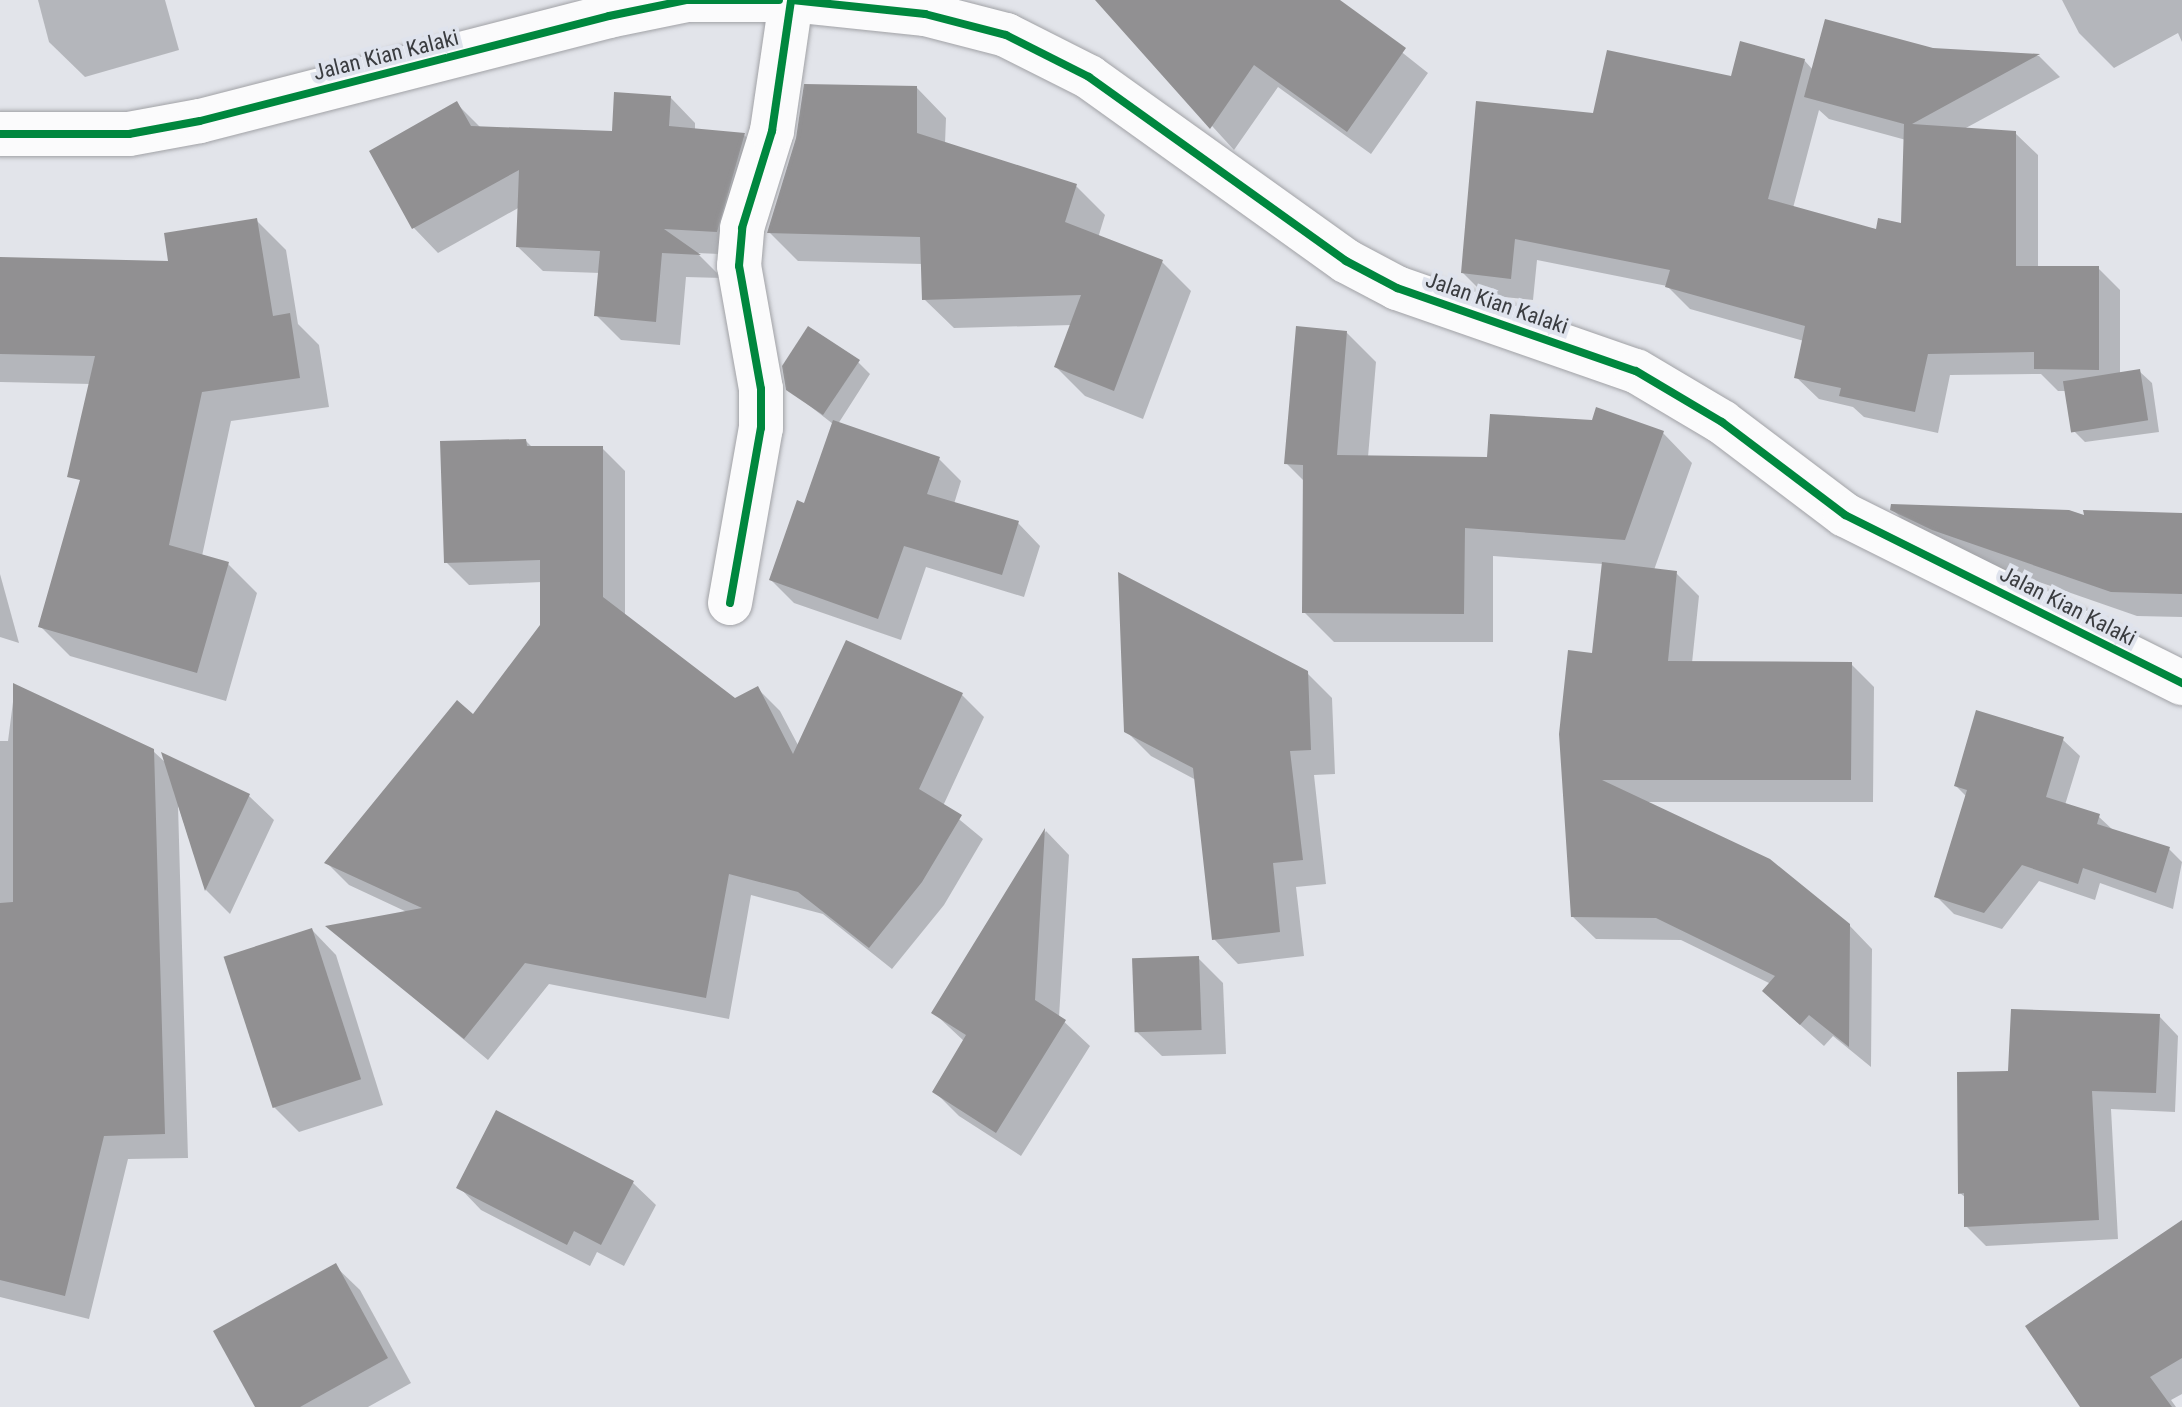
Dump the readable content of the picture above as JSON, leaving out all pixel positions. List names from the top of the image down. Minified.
{"streets":{"street":["Jalan Kian Kalaki"]}}
